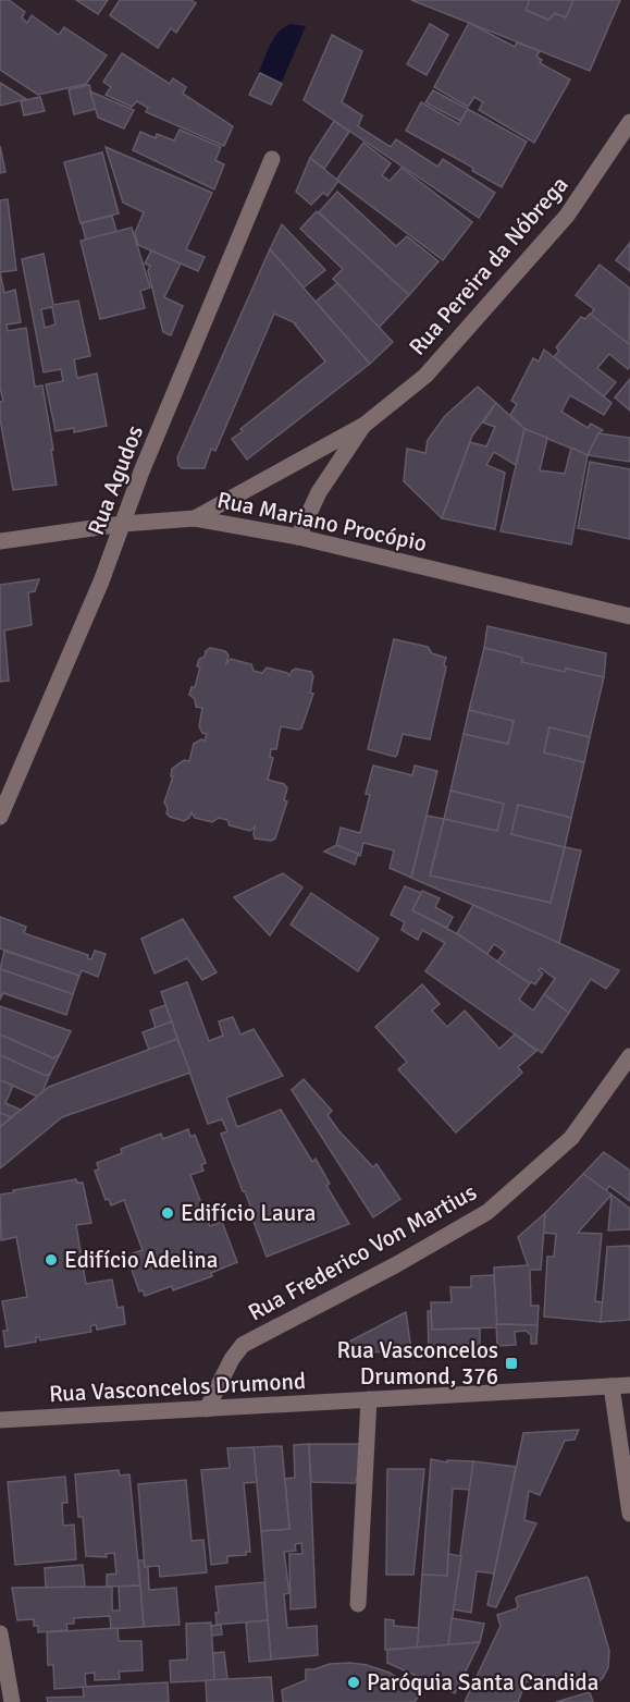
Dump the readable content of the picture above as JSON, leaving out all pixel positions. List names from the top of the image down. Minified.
{"streets":{"street":["Rua Pereira da Nóbrega","Rua Agudos","Rua Mariano Procópio","Rua Frederico Von Martius","Rua Vasconcelos Drumond"]},"crossings":[["Rua Pereira da Nóbrega","Rua Mariano Procópio"],["Rua Agudos","Rua Mariano Procópio"],["Rua Frederico Von Martius","Rua Vasconcelos Drumond"]],"places":{"other":["Edifício Laura","Edifício Adelina","Paróquia Santa Candida"],"transit":["Rua Vasconcelos Drumond, 376"]}}
